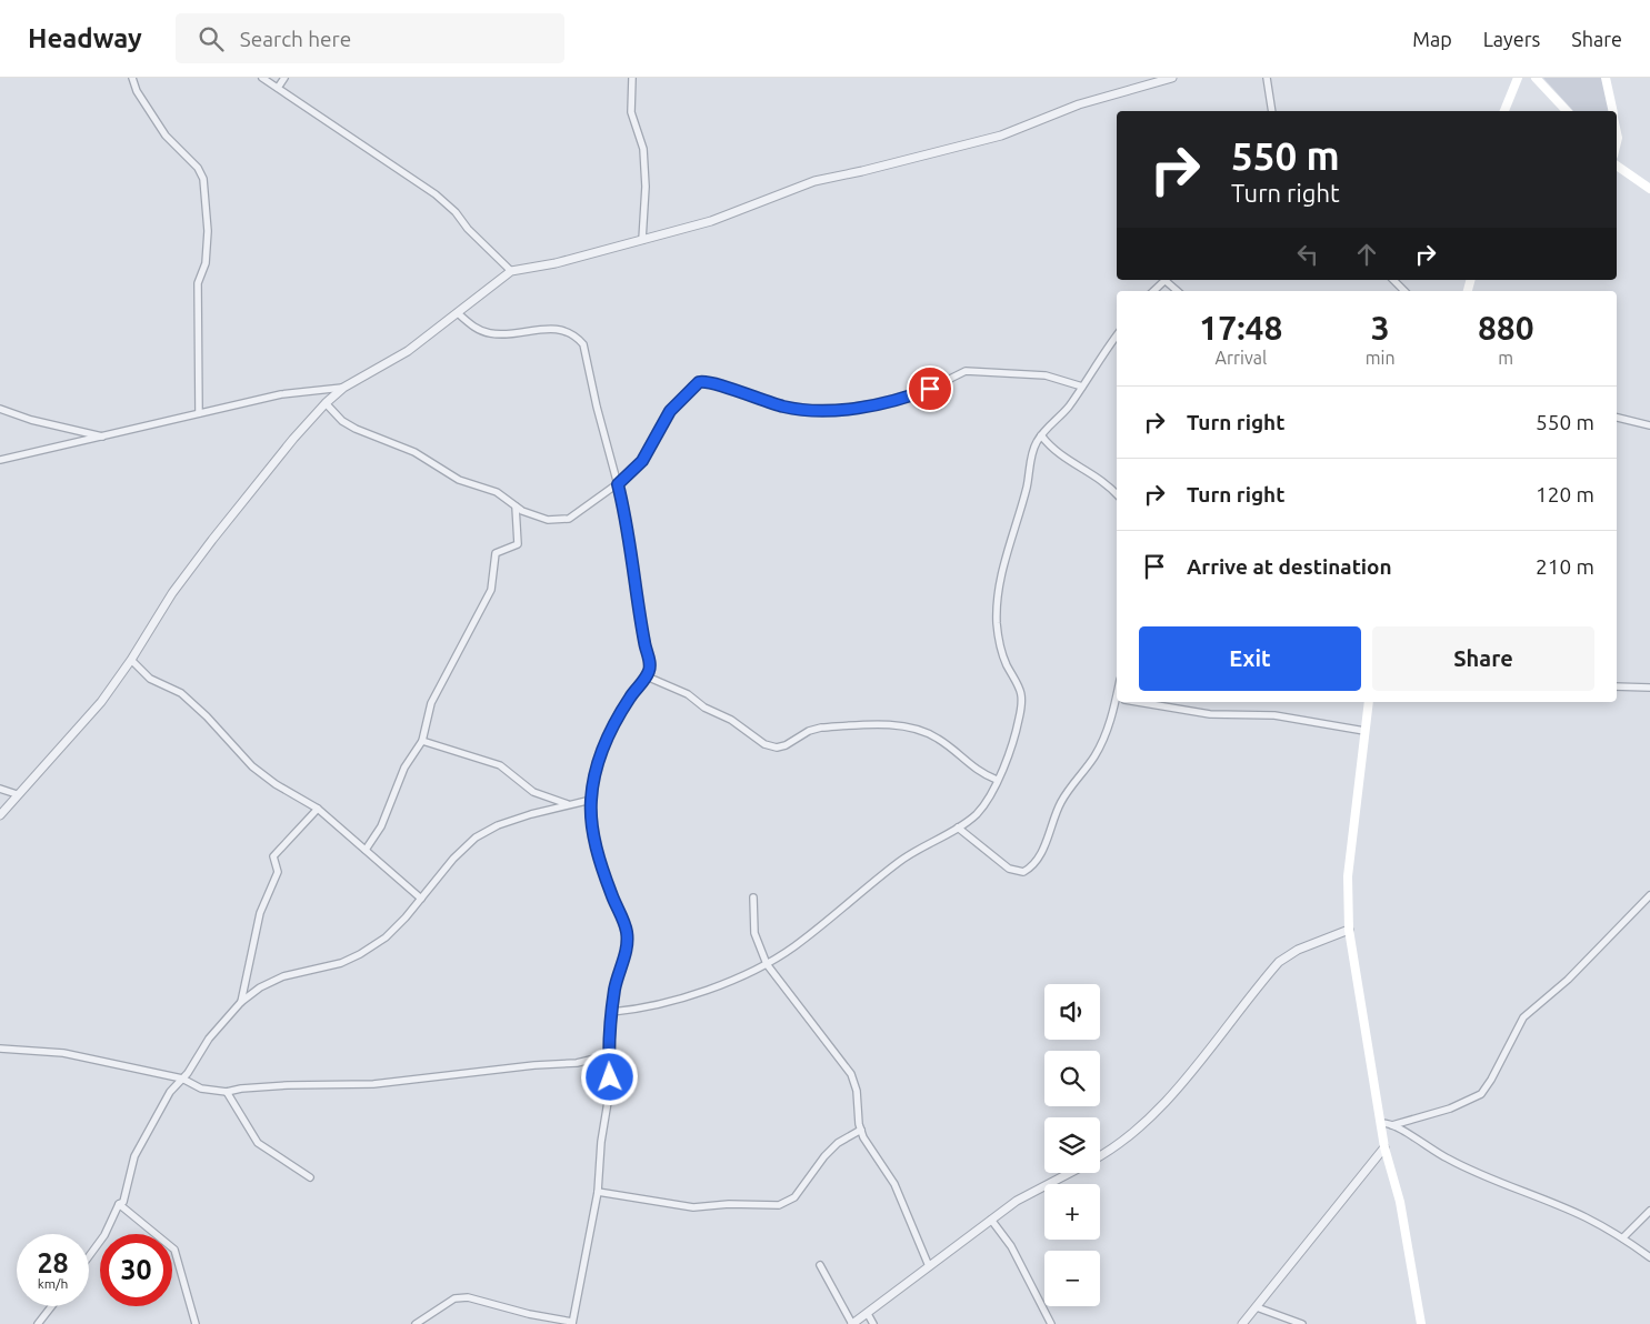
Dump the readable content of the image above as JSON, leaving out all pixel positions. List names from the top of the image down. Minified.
{"page":{"header":"Headway","search":"Search here","nav":["Map","Layers","Share"],"turn":["550 m","Turn right"],"eta":["17:48","Arrival","3","min","880","m"],"list":[{"name":"Turn right","value":"550 m"},{"name":"Turn right","value":"120 m"},{"name":"Arrive at destination","value":"210 m"}],"buttons":["Exit","Share"],"map_buttons":["+","−"],"speed":"28 km/h","limit":"30"}}
